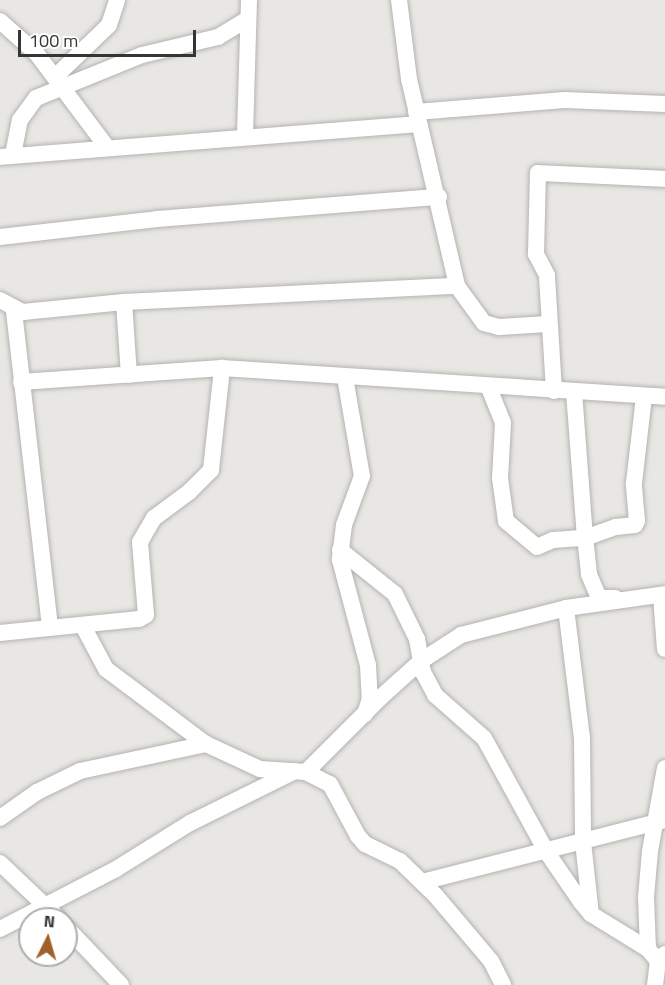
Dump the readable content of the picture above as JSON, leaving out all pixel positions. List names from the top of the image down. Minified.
{"scale_bar":"100 m","north":"top"}
